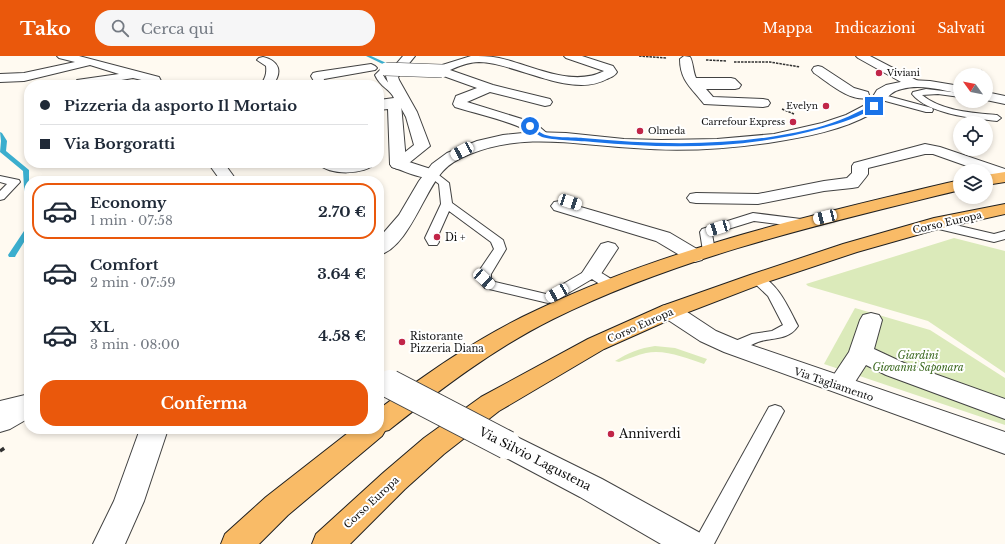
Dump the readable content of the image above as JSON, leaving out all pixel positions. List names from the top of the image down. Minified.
{"streets":{"main road":["Corso Europa"],"street":["Via Tagliamento","Via Silvio Lagustena"]},"crossings":[["Corso Europa","Via Tagliamento"]],"parks":["Giardini Giovanni Saponara"],"places":["Viviani","Evelyn","Carrefour Express","Olmeda","Di +","Ristorante Pizzeria Diana","Anniverdi"],"north":"top left","page":{"header":"Tako","search":"Cerca qui","nav":["Mappa","Indicazioni","Salvati"],"banner":["Pizzeria da asporto Il Mortaio","Via Borgoratti"],"list":[{"name":"Economy","note":"1 min · 07:58","value":"2.70 €"},{"name":"Comfort","note":"2 min · 07:59","value":"3.64 €"},{"name":"XL","note":"3 min · 08:00","value":"4.58 €"}],"buttons":"Conferma"}}
